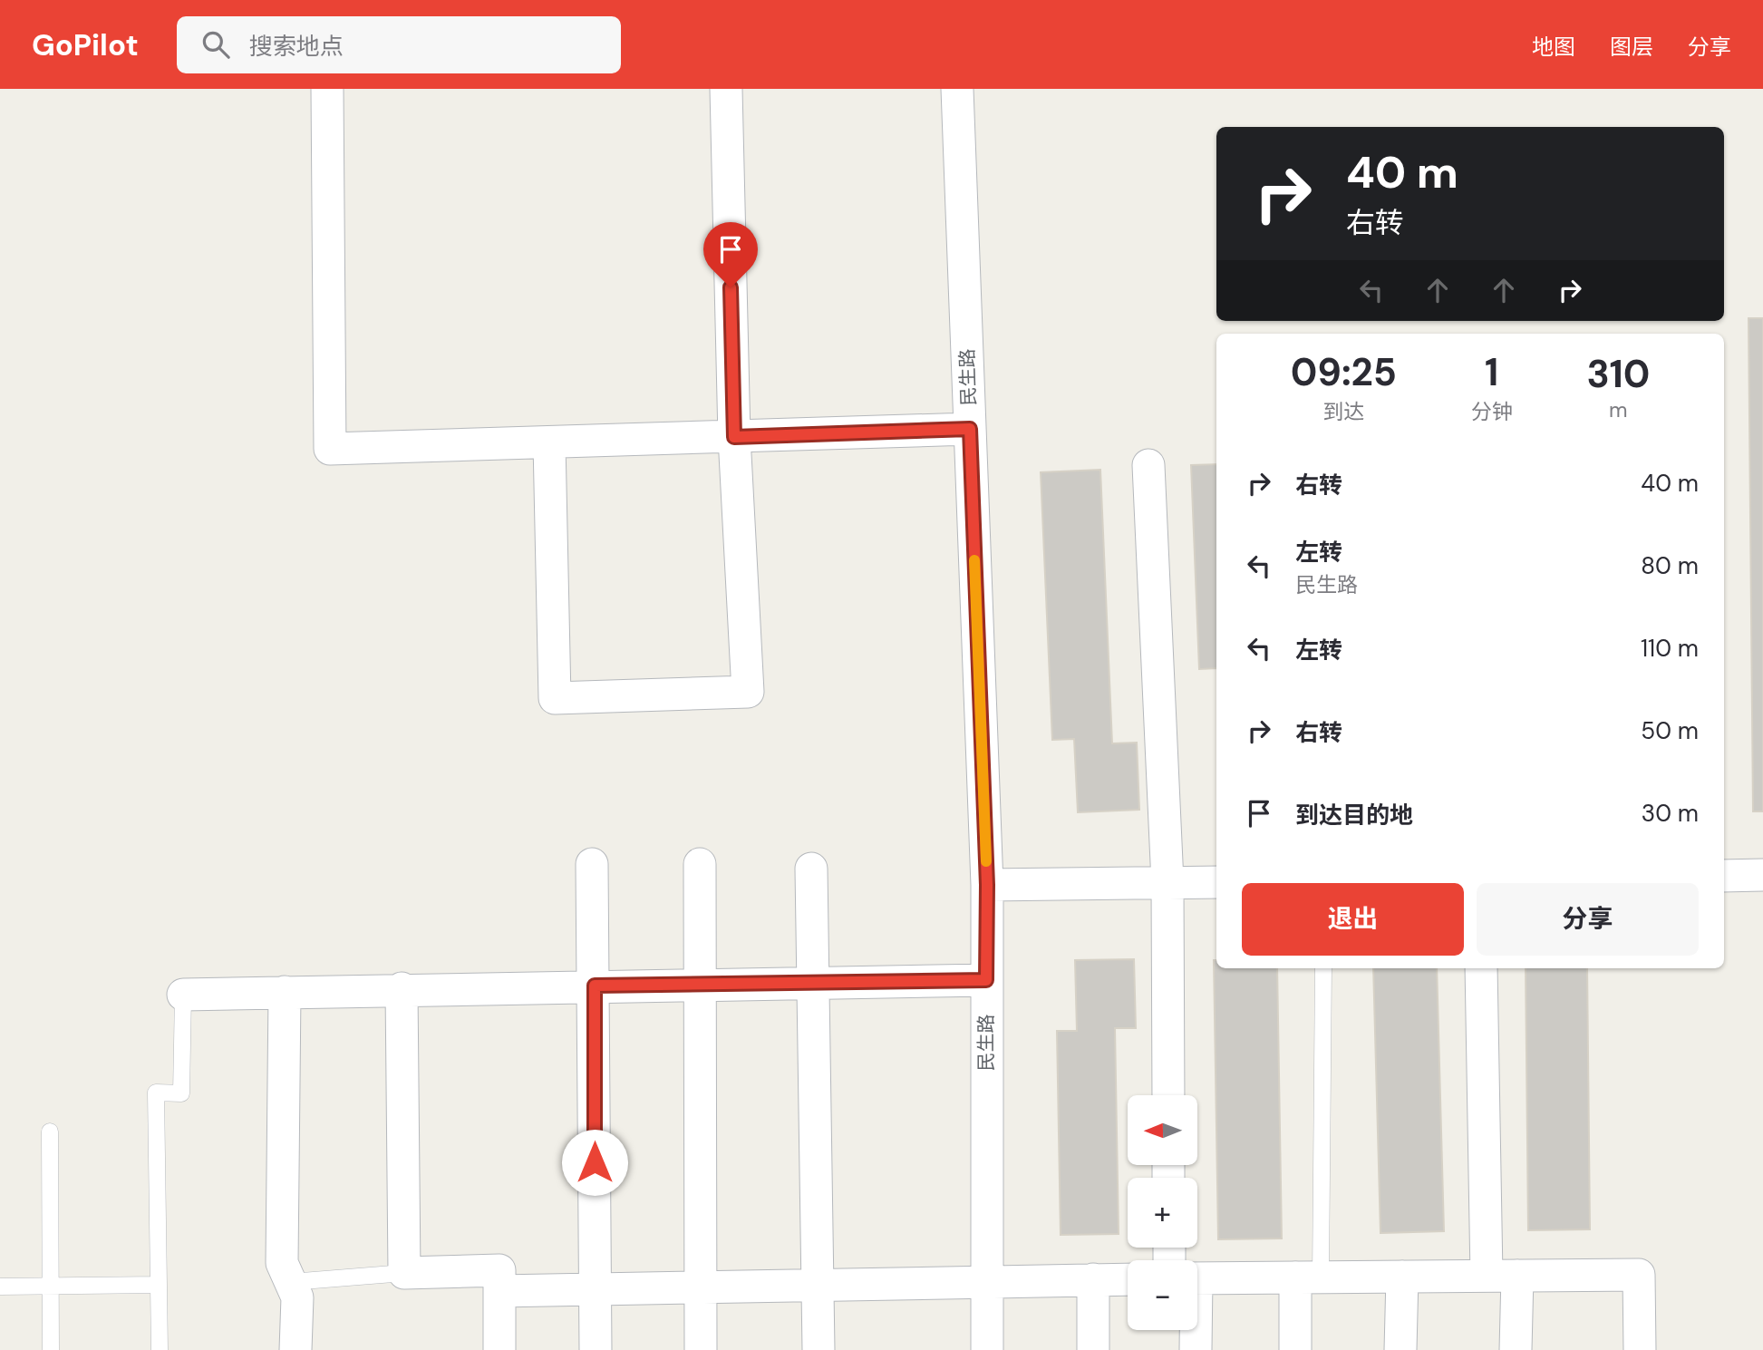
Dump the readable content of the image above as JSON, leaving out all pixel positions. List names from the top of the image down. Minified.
{"streets":{"street":["民生路"]},"north":"left","page":{"header":"GoPilot","search":"搜索地点","nav":["地图","图层","分享"],"turn":["40 m","右转"],"eta":["09:25","到达","1","分钟","310","m"],"list":[{"name":"右转","value":"40 m"},{"name":"左转","note":"民生路","value":"80 m"},{"name":"左转","value":"110 m"},{"name":"右转","value":"50 m"},{"name":"到达目的地","value":"30 m"}],"buttons":["退出","分享"],"map_buttons":["+","−"]}}
